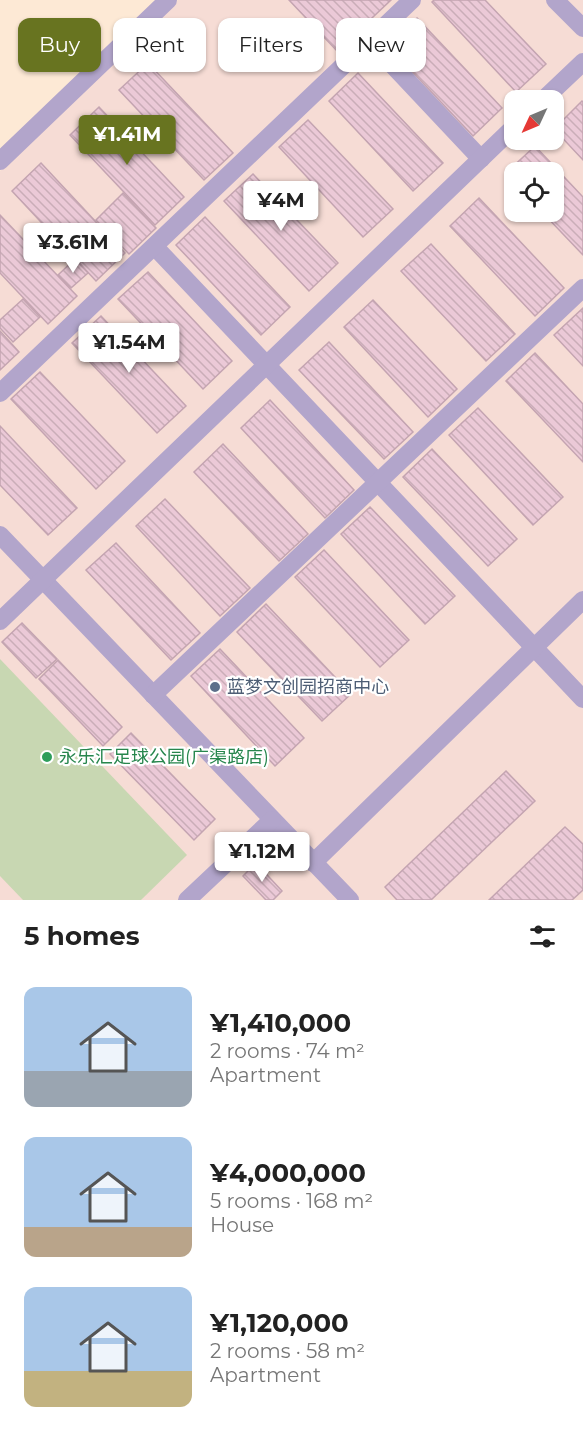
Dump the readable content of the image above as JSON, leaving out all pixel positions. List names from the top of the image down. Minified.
{"places":["蓝梦文创园招商中心","永乐汇足球公园(广渠路店)"],"north":"bottom left","page":{"chip":["Buy","Rent","Filters","New"],"price":["¥1.41M","¥4M","¥3.61M","¥1.54M","¥1.12M"],"heading":"5 homes","list":[{"name":"¥1,410,000","note":"2 rooms · 74 m² · Apartment"},{"name":"¥4,000,000","note":"5 rooms · 168 m² · House"},{"name":"¥1,120,000","note":"2 rooms · 58 m² · Apartment"}]}}
